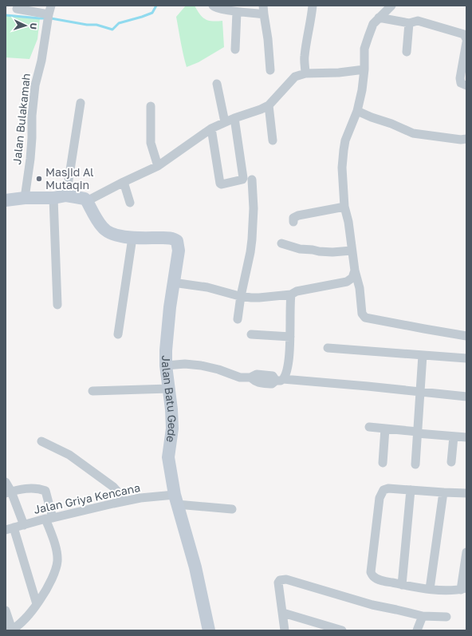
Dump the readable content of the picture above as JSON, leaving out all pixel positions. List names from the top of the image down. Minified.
{"streets":{"street":["Jalan Bulakamah","Jalan Batu Gede","Jalan Griya Kencana"]},"crossings":[["Jalan Batu Gede","Jalan Griya Kencana"]],"places":["Masjid Al Mutaqin"],"north":"right"}
